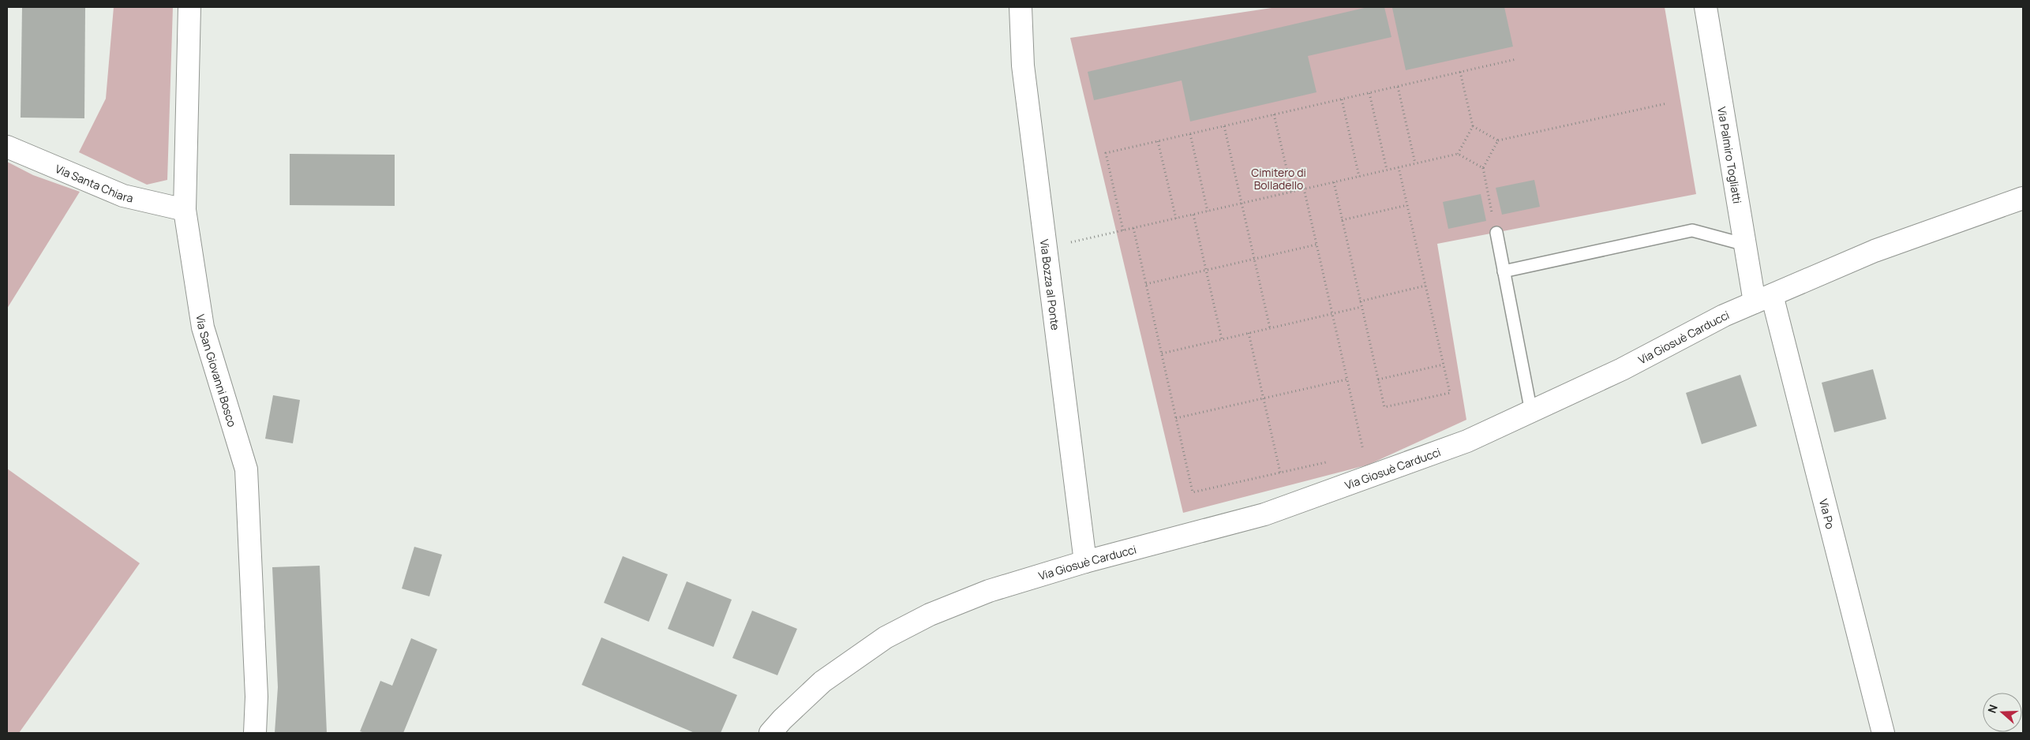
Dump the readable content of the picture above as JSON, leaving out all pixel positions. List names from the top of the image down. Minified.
{"streets":{"street":["Via Palmiro Togliatti","Via Santa Chiara","Via Bozza al Ponte","Via Giosuè Carducci","Via San Giovanni Bosco","Via Po"]},"crossings":[["Via Palmiro Togliatti","Via Giosuè Carducci"],["Via Palmiro Togliatti","Via Po"],["Via Santa Chiara","Via San Giovanni Bosco"],["Via Bozza al Ponte","Via Giosuè Carducci"],["Via Giosuè Carducci","Via Po"]],"parks":["Cimitero di Bolladello"],"north":"left"}
